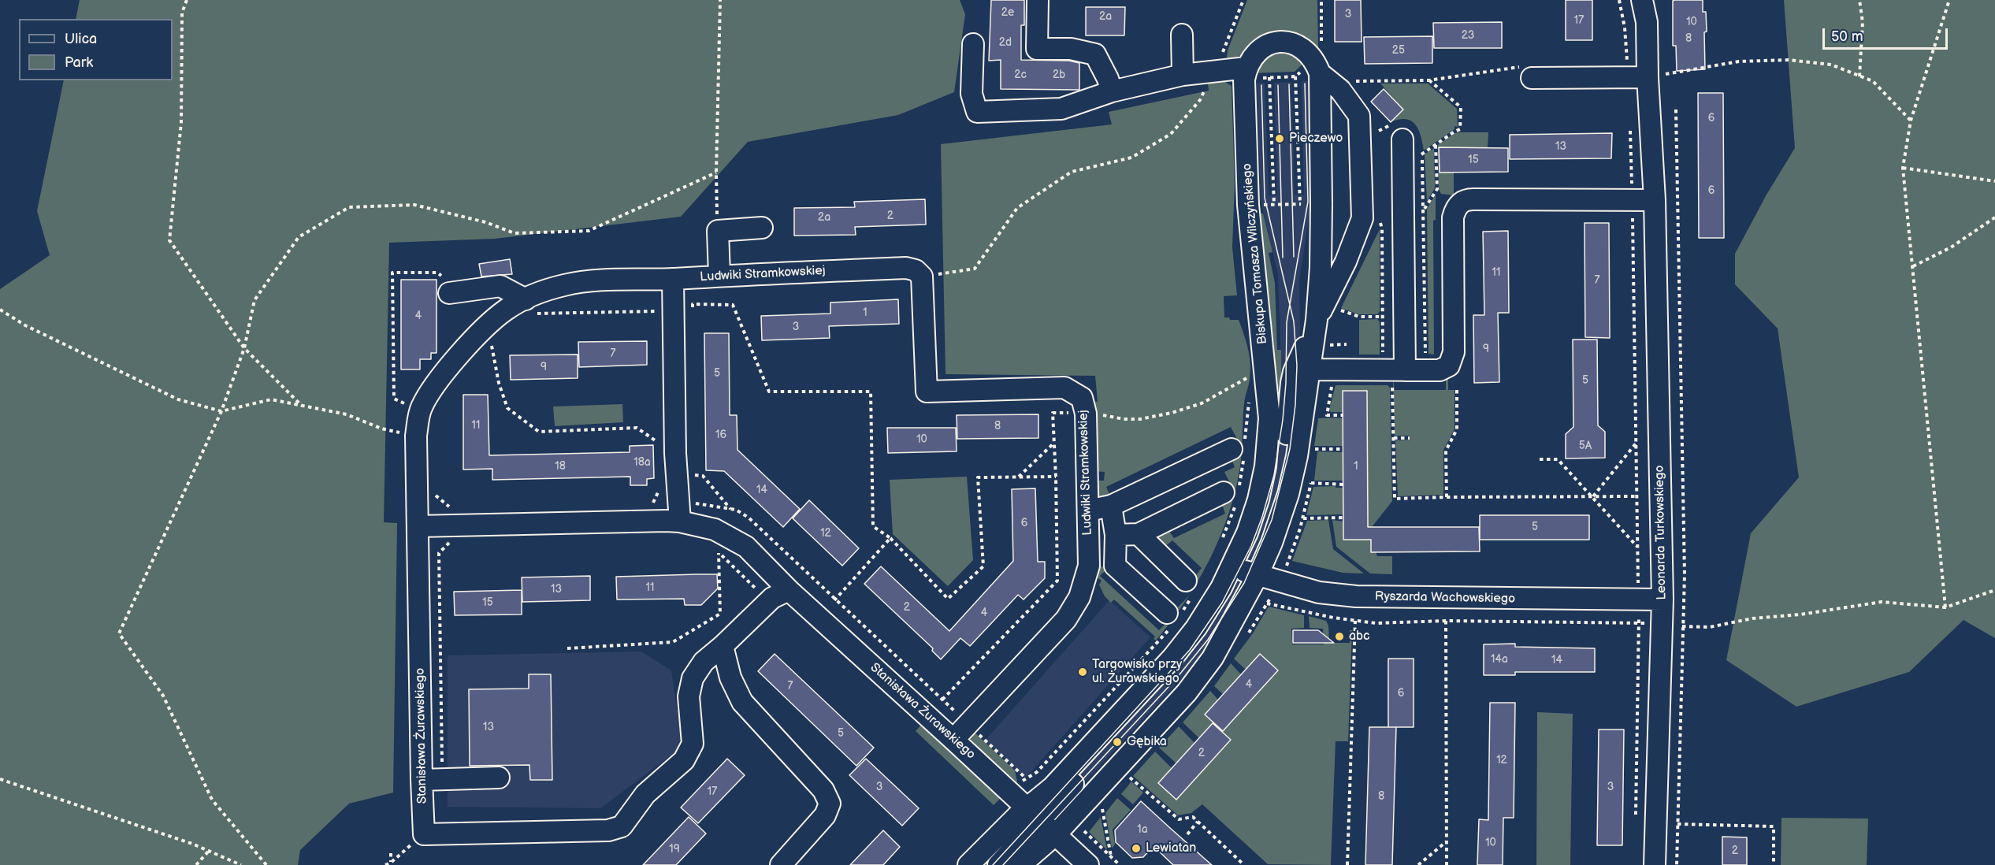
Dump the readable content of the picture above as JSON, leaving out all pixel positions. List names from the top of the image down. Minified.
{"streets":{"street":["Biskupa Tomasza Wilczyńskiego","Ludwiki Stramkowskiej","Leonarda Turkowskiego","Ryszarda Wachowskiego","Stanisława Żurawskiego"]},"crossings":[["Biskupa Tomasza Wilczyńskiego","Ryszarda Wachowskiego"],["Biskupa Tomasza Wilczyńskiego","Stanisława Żurawskiego"],["Ludwiki Stramkowskiej","Stanisława Żurawskiego"],["Leonarda Turkowskiego","Ryszarda Wachowskiego"]],"places":["Pieczewo","abc","Targowisko przy ul. Żurawskiego","Gębika","Lewiatan"],"house_numbers":["2e","3","2a","17","10","23","8","2d","25","2c","2b","6","13","15","6","2","2a","11","7","1","4","3","9","7","9","5","5","11","8","16","10","5A","18a","18","1","14","6","5","12","11","13","15","2","4","14a","14","4","7","6","13","5","2","12","3","3","17","8","1a","10","19","2"],"legend":["Ulica","Park"],"scale_bar":"50 m"}
